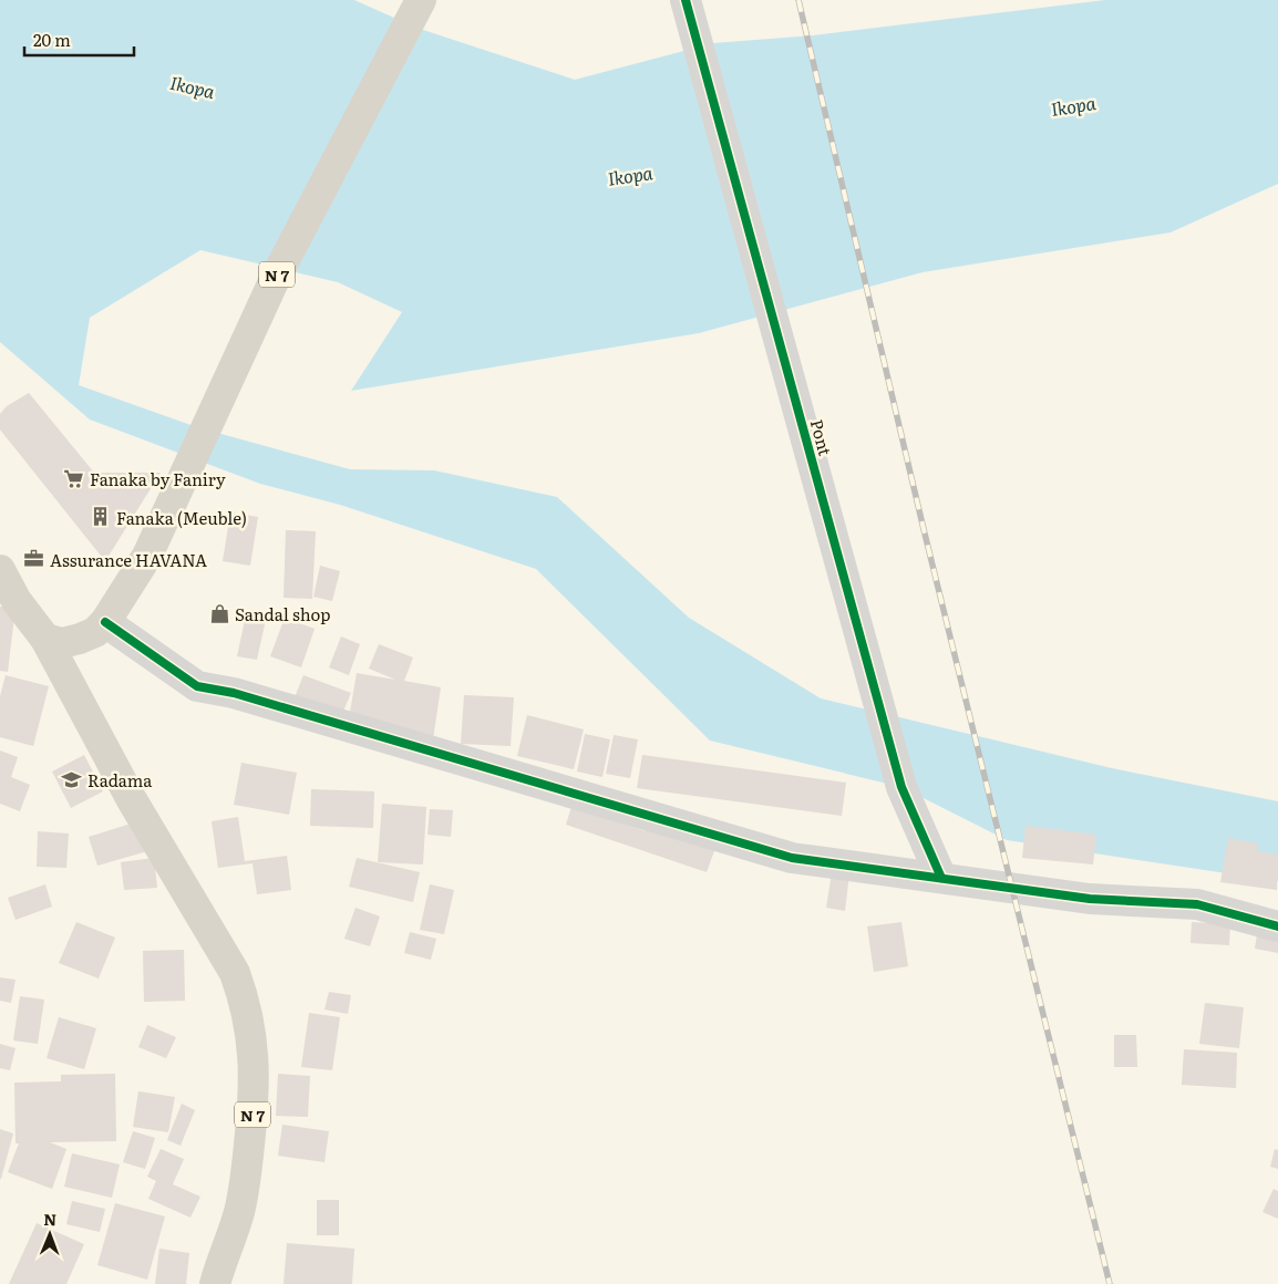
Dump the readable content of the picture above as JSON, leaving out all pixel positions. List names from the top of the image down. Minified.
{"streets":{"main road":["N 7"],"street":["Pont"]},"water":["Ikopa"],"places":{"supermarket":["Fanaka by Faniry"],"building":["Fanaka (Meuble)"],"office":["Assurance HAVANA"],"shop":["Sandal shop"],"school or university":["Radama"]},"scale_bar":"20 m","north":"top"}
